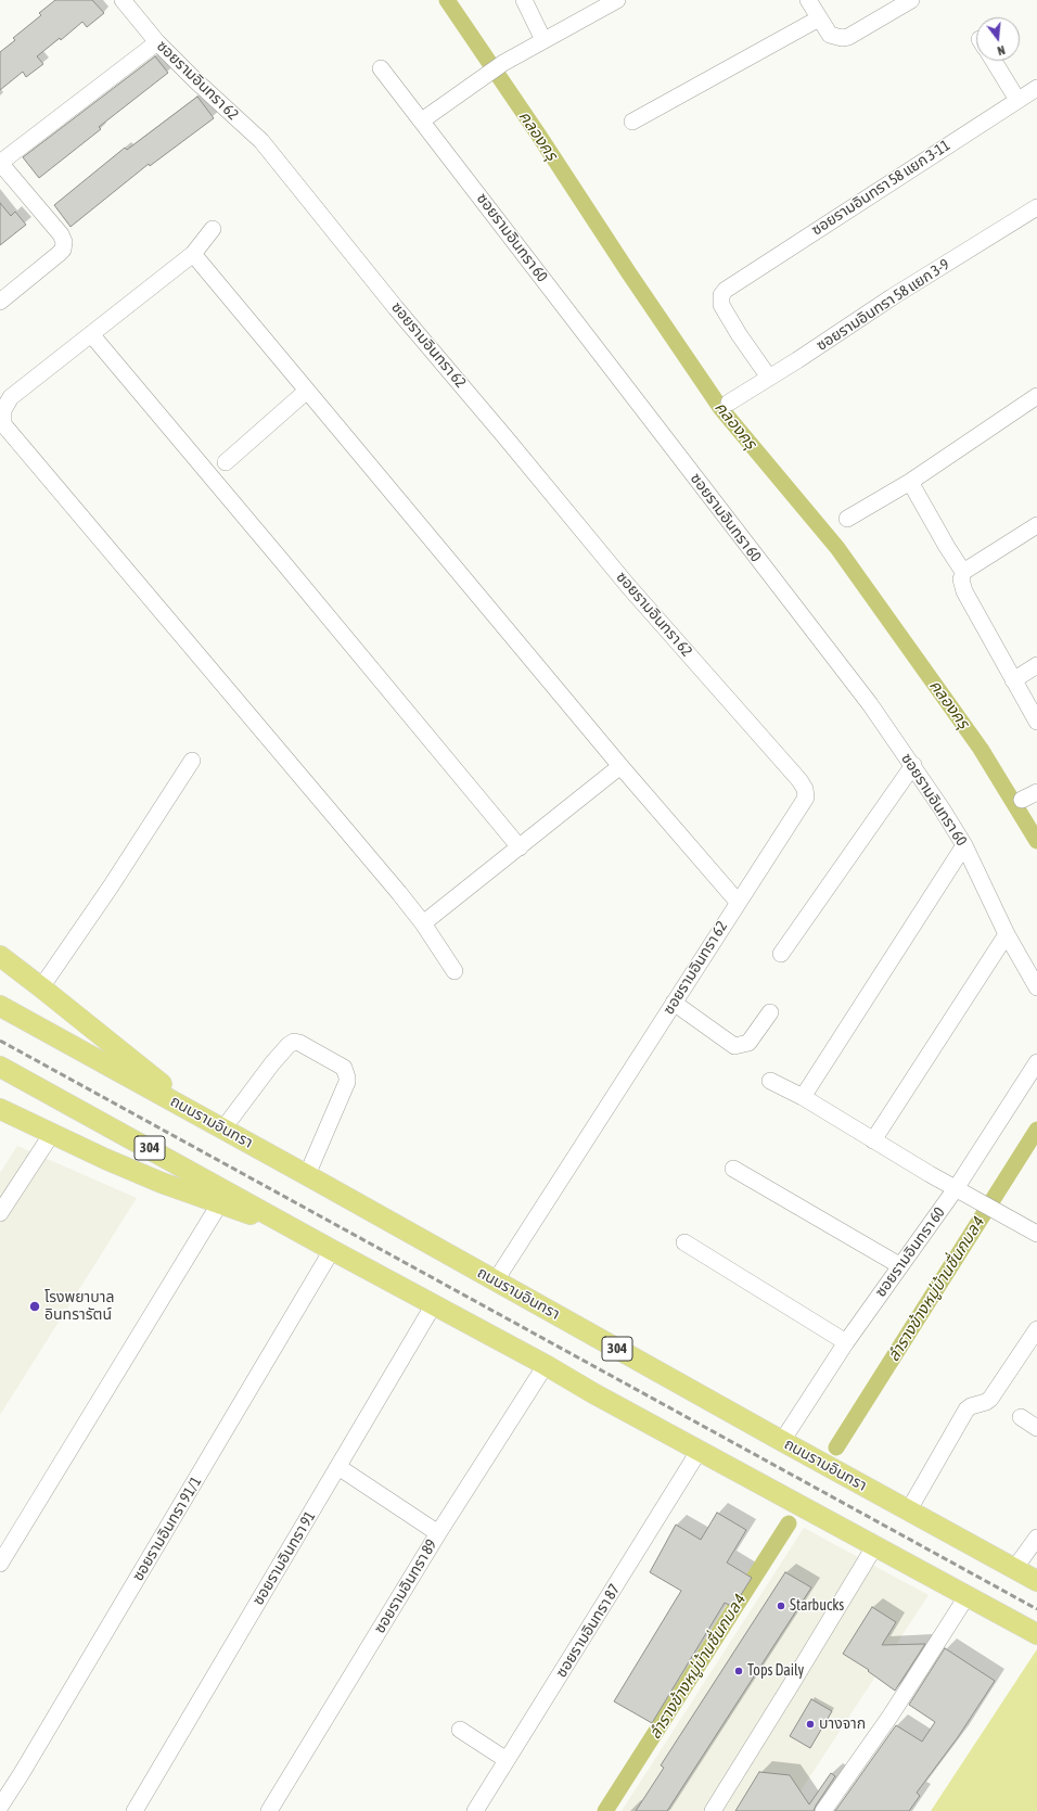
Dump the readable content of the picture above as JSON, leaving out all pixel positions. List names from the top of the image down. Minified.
{"streets":{"main road":["ถนนรามอินทรา","304"],"street":["ซอยรามอินทรา 62","ซอยรามอินทรา 58 แยก 3-11","ซอยรามอินทรา 60","ซอยรามอินทรา 58 แยก 3-9","ซอยรามอินทรา 91/1","ซอยรามอินทรา 91","ซอยรามอินทรา 89","ซอยรามอินทรา 87"]},"crossings":[["ซอยรามอินทรา 62","ถนนรามอินทรา"],["ซอยรามอินทรา 58 แยก 3-11","ซอยรามอินทรา 58 แยก 3-9"],["ซอยรามอินทรา 60","ถนนรามอินทรา"],["304","ซอยรามอินทรา 91/1"],["304","ซอยรามอินทรา 91"],["304","ซอยรามอินทรา 89"],["304","ซอยรามอินทรา 87"]],"water":["คลองครุ","ลำรางข้างหมู่บ้านชื่นกมล 4"],"places":["โรงพยาบาล อินทรารัตน์","Starbucks","Tops Daily","บางจาก"],"north":"bottom"}
